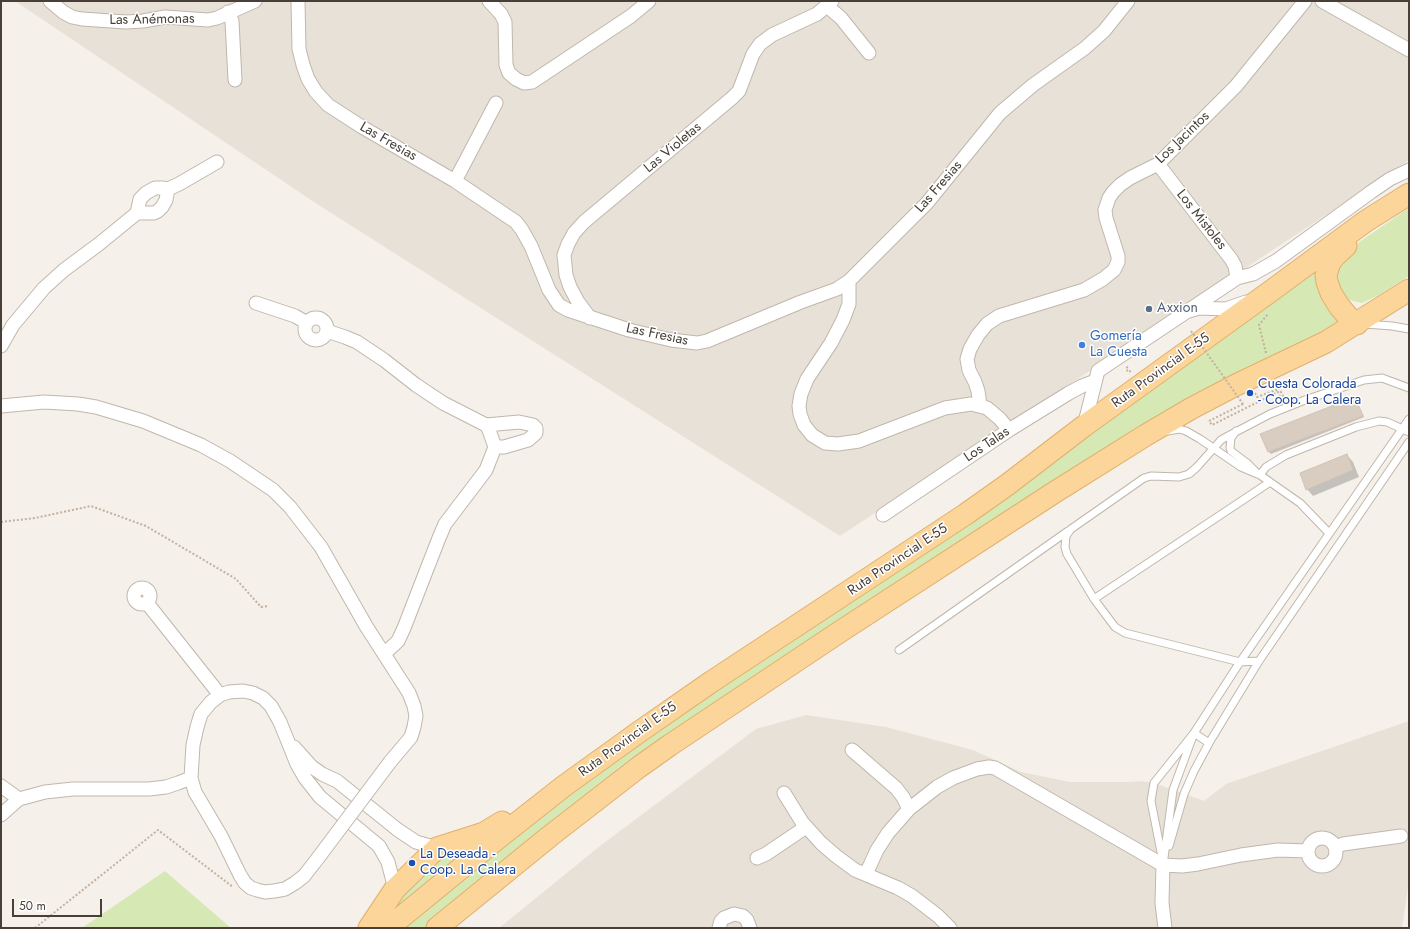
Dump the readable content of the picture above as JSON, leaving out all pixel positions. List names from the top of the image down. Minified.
{"streets":{"main road":["Ruta Provincial E-55"],"street":["Las Anémonas","Los Jacintos","Las Fresias","Las Violetas","Los Mistoles","Los Talas"]},"crossings":[["Los Jacintos","Los Mistoles"],["Las Fresias","Las Violetas"]],"places":["Axxion","Gomería La Cuesta","Cuesta Colorada - Coop. La Calera","La Deseada - Coop. La Calera"],"scale_bar":"50 m"}
